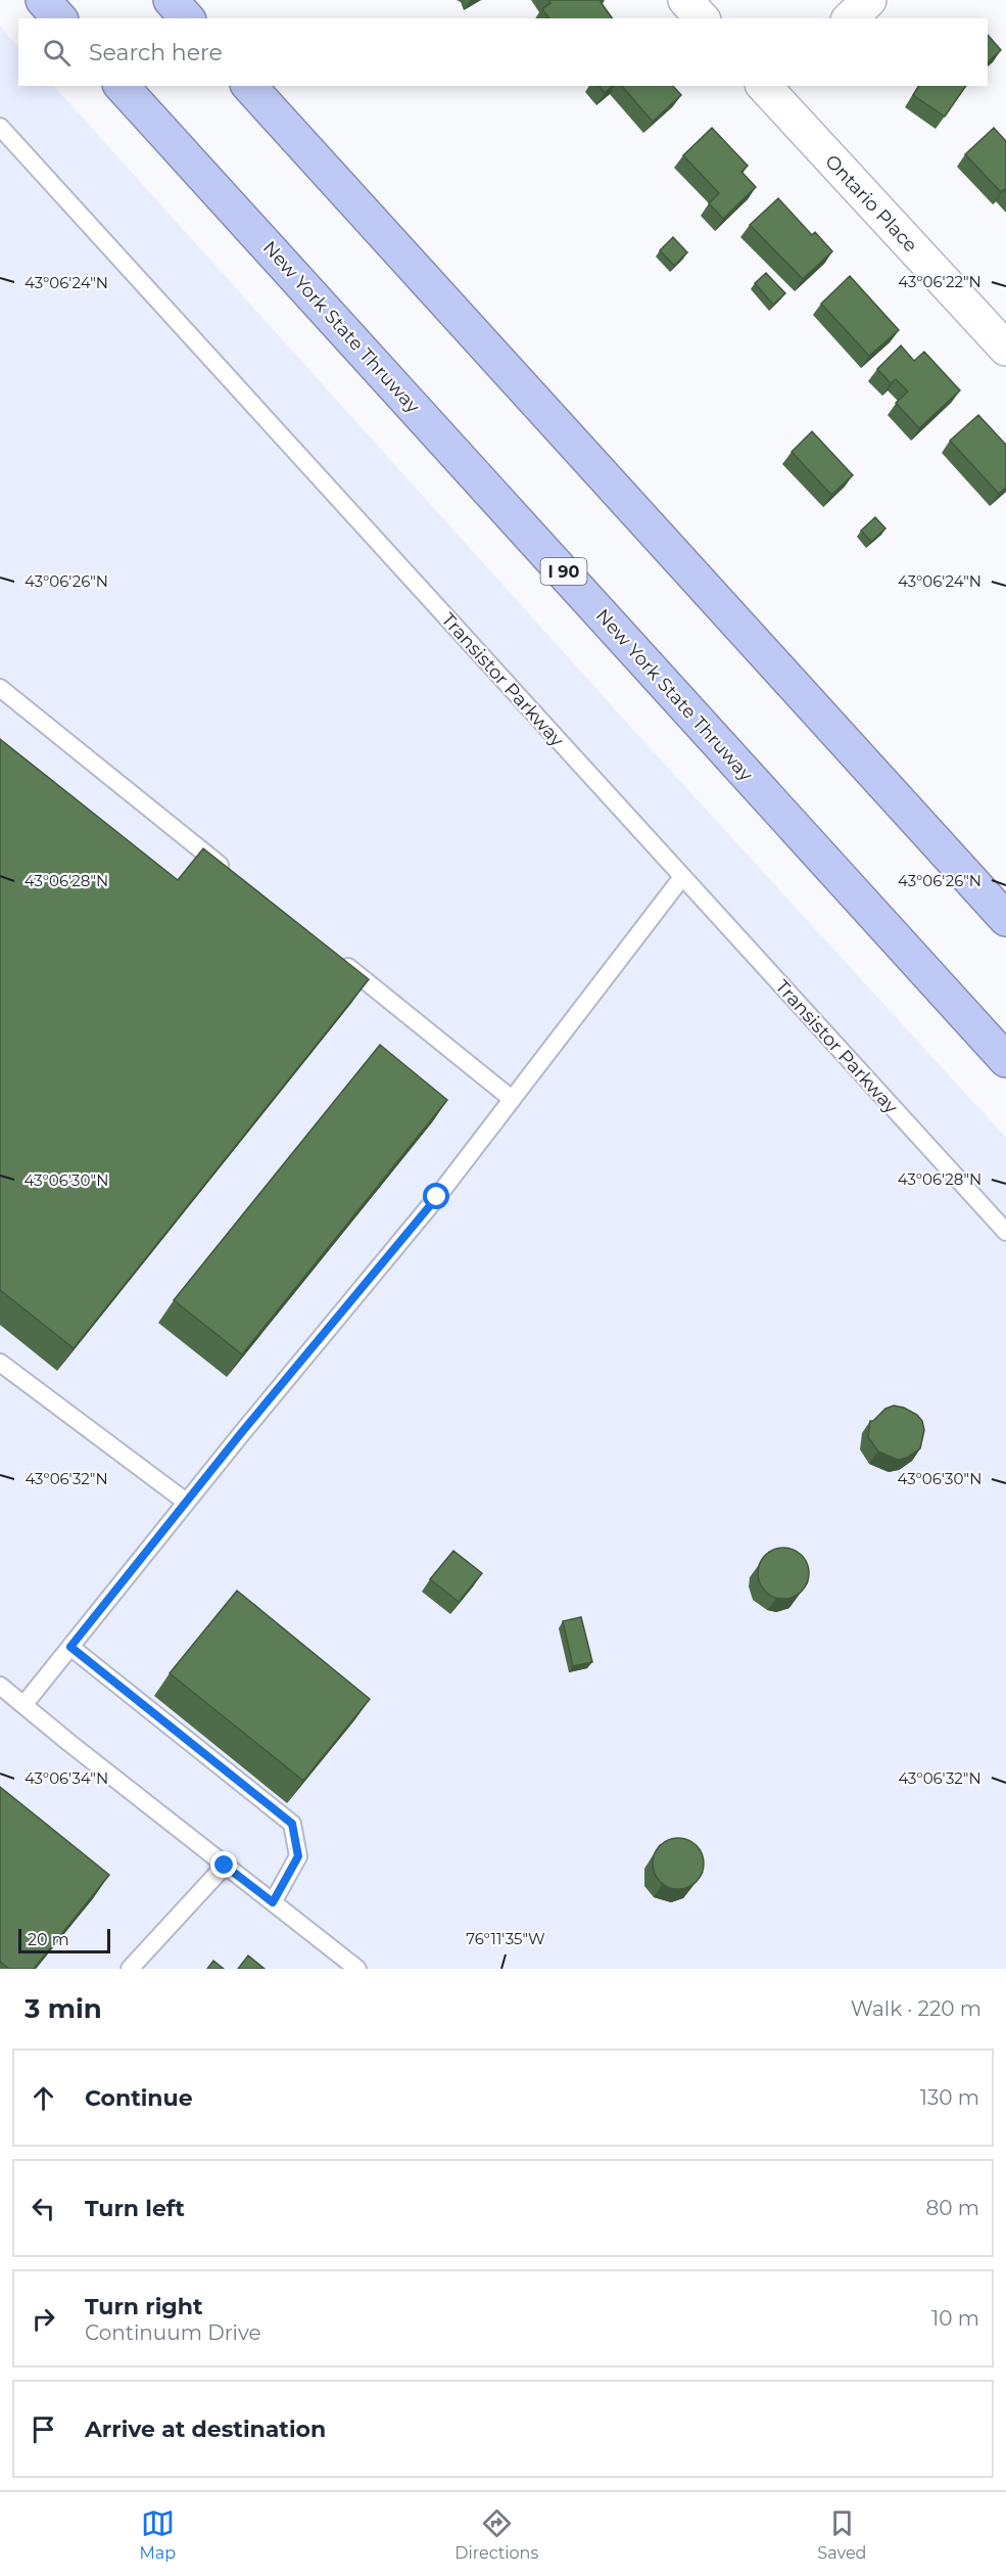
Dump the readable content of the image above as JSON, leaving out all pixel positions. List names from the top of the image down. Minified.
{"streets":{"highway":["New York State Thruway","I 90"],"street":["Ontario Place"],"lane":["Transistor Parkway"]},"scale_bar":"20 m","page":{"search":"Search here","scale":"20 m","heading":["3 min","Walk · 220 m"],"list":[["Continue","130 m"],["Turn left","80 m"],["Turn right","Continuum Drive","10 m"],"Arrive at destination"],"nav":["Map","Directions","Saved"]},"coordinates":["43°06'22\"N","43°06'24\"N","43°06'26\"N","43°06'28\"N","43°06'30\"N","43°06'32\"N","43°06'34\"N","76°11'35\"W"]}
